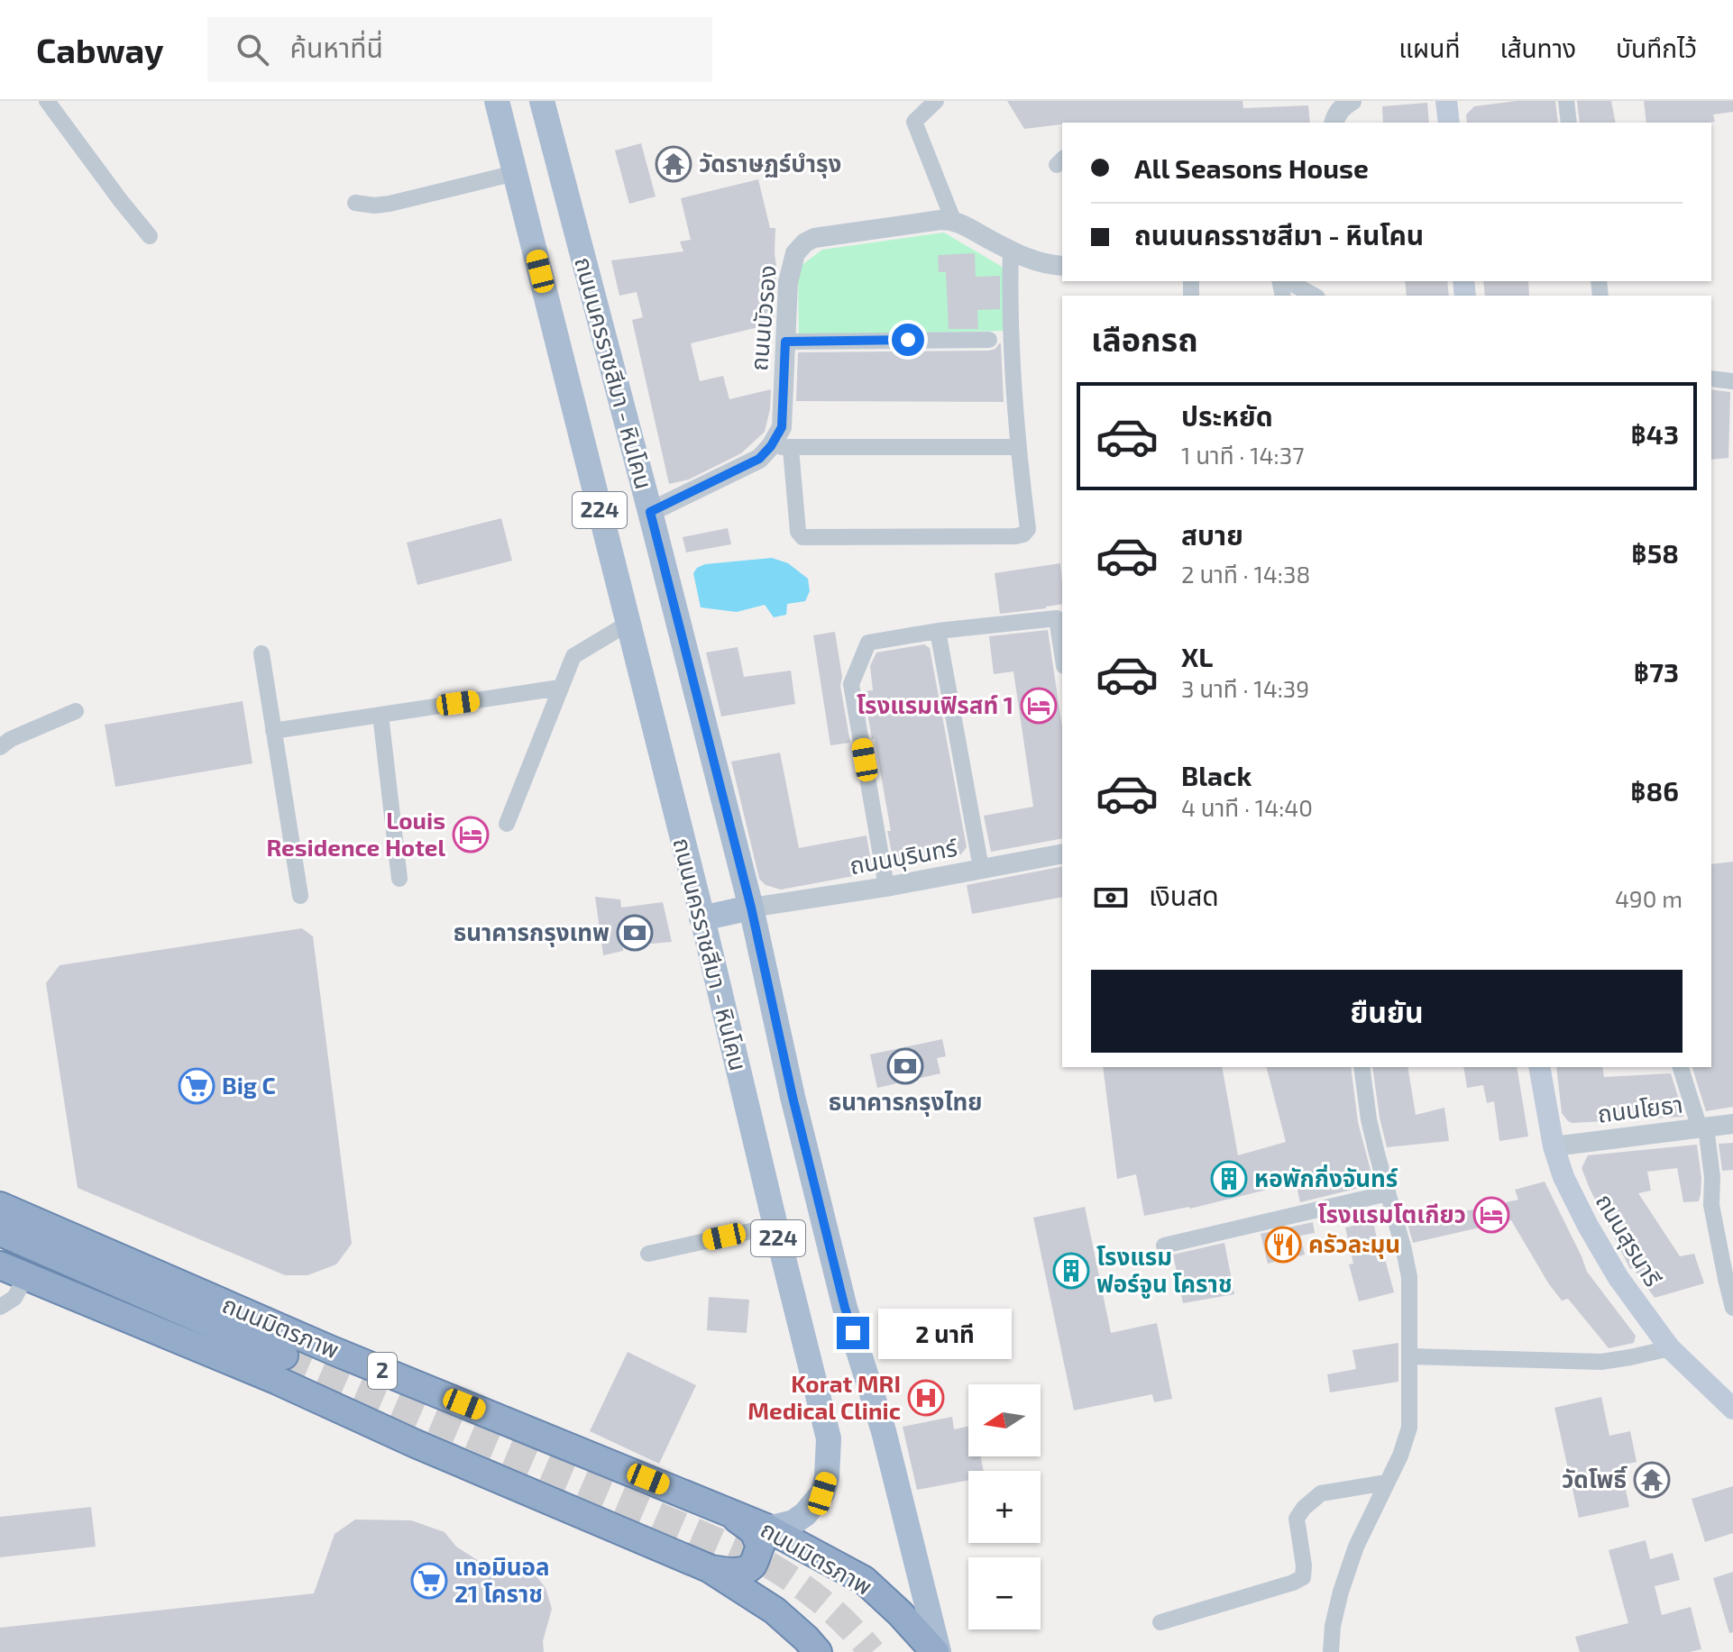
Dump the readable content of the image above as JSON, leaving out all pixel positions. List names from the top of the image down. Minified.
{"streets":{"highway":["ถนนมิตรภาพ","2"],"main road":["ถนนนครราชสีมา - หินโคน","224","ถนนสุรนารี"],"street":["ถนนบัวรอง","ถนนบุรินทร์","ถนนโยธา"]},"crossings":[["ถนนนครราชสีมา - หินโคน","ถนนบุรินทร์"],["ถนนนครราชสีมา - หินโคน","ถนนมิตรภาพ"],["ถนนโยธา","ถนนสุรนารี"]],"places":{"temple":["วัดราษฏร์บำรุง","วัดโพธิ์"],"hotel":["โรงแรมเฟิรสท์ 1","Louis Residence Hotel","โรงแรมโตเกียว"],"bank":["ธนาคารกรุงเทพ","ธนาคารกรุงไทย"],"supermarket":["Big C","เทอมินอล 21 โคราช"],"building":["หอพักกิ่งจันทร์","โรงแรม ฟอร์จูน โคราช"],"restaurant":["ครัวละมุน"],"hospital":["Korat MRI Medical Clinic"]},"north":"left","page":{"header":"Cabway","search":"ค้นหาที่นี่","nav":["แผนที่","เส้นทาง","บันทึกไว้"],"banner":["All Seasons House","ถนนนครราชสีมา - หินโคน"],"heading":"เลือกรถ","list":[{"name":"ประหยัด","note":"1 นาที · 14:37","value":"฿43"},{"name":"สบาย","note":"2 นาที · 14:38","value":"฿58"},{"name":"XL","note":"3 นาที · 14:39","value":"฿73"},{"name":"Black","note":"4 นาที · 14:40","value":"฿86"}],"pay":["เงินสด","490 m"],"buttons":"ยืนยัน","bubble":"2 นาที","map_buttons":["+","−"]}}
